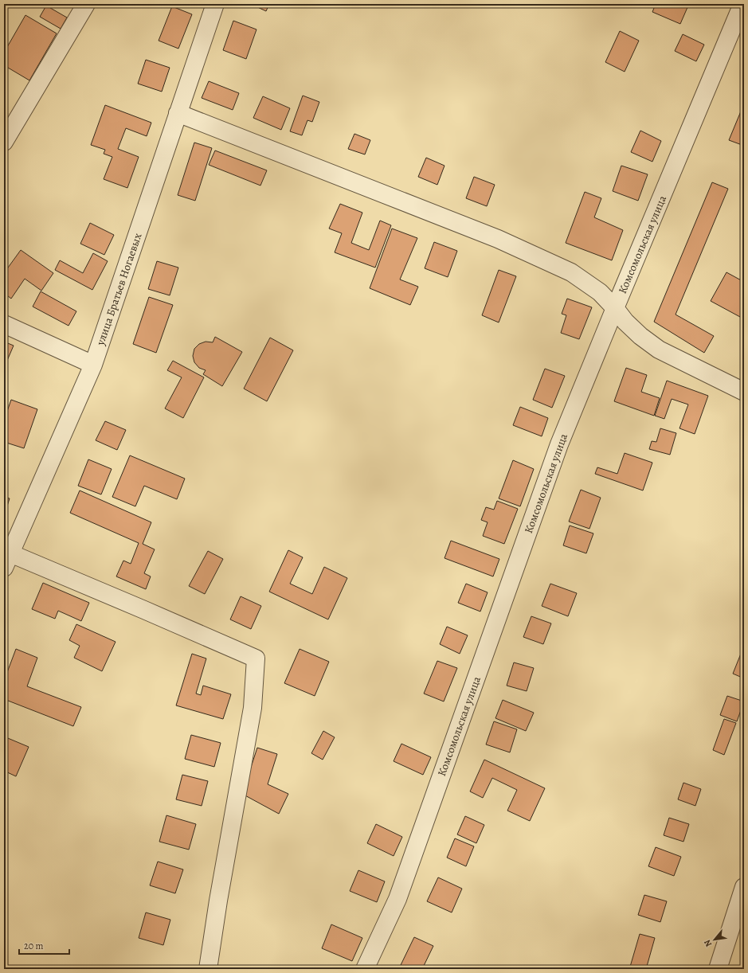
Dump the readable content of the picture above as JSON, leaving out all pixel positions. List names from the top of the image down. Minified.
{"streets":{"street":["Комсомольская улица","улица Братьев Ногаевых"]},"scale_bar":"20 m","north":"bottom left"}
